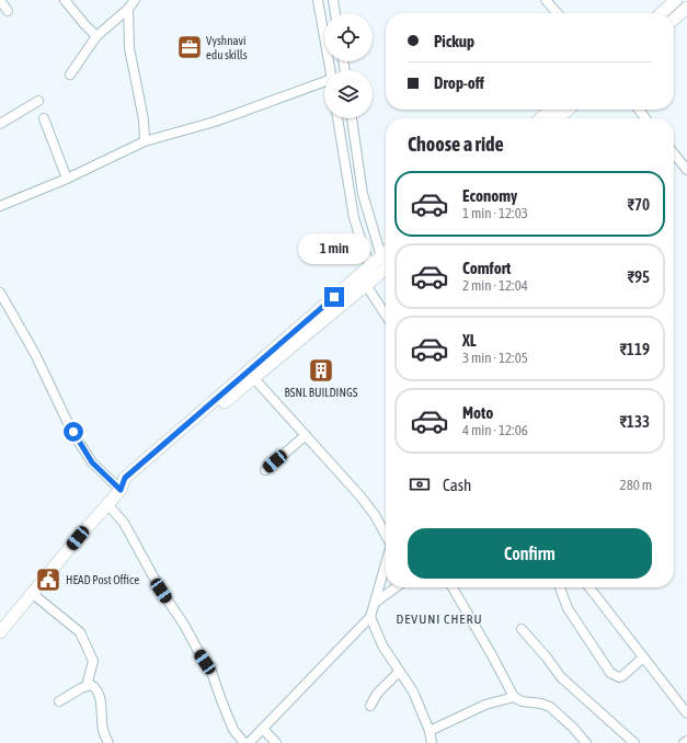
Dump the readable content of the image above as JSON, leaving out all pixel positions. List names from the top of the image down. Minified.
{"districts":["DEVUNI CHERU"],"places":{"office":["Vyshnavi edu skills"],"building":["BSNL BUILDINGS"],"public building":["HEAD Post Office"]},"page":{"banner":["Pickup","Drop-off"],"heading":"Choose a ride","list":[{"name":"Economy","note":"1 min · 12:03","value":"₹70"},{"name":"Comfort","note":"2 min · 12:04","value":"₹95"},{"name":"XL","note":"3 min · 12:05","value":"₹119"},{"name":"Moto","note":"4 min · 12:06","value":"₹133"}],"bubble":"1 min","pay":["Cash","280 m"],"buttons":"Confirm"}}
